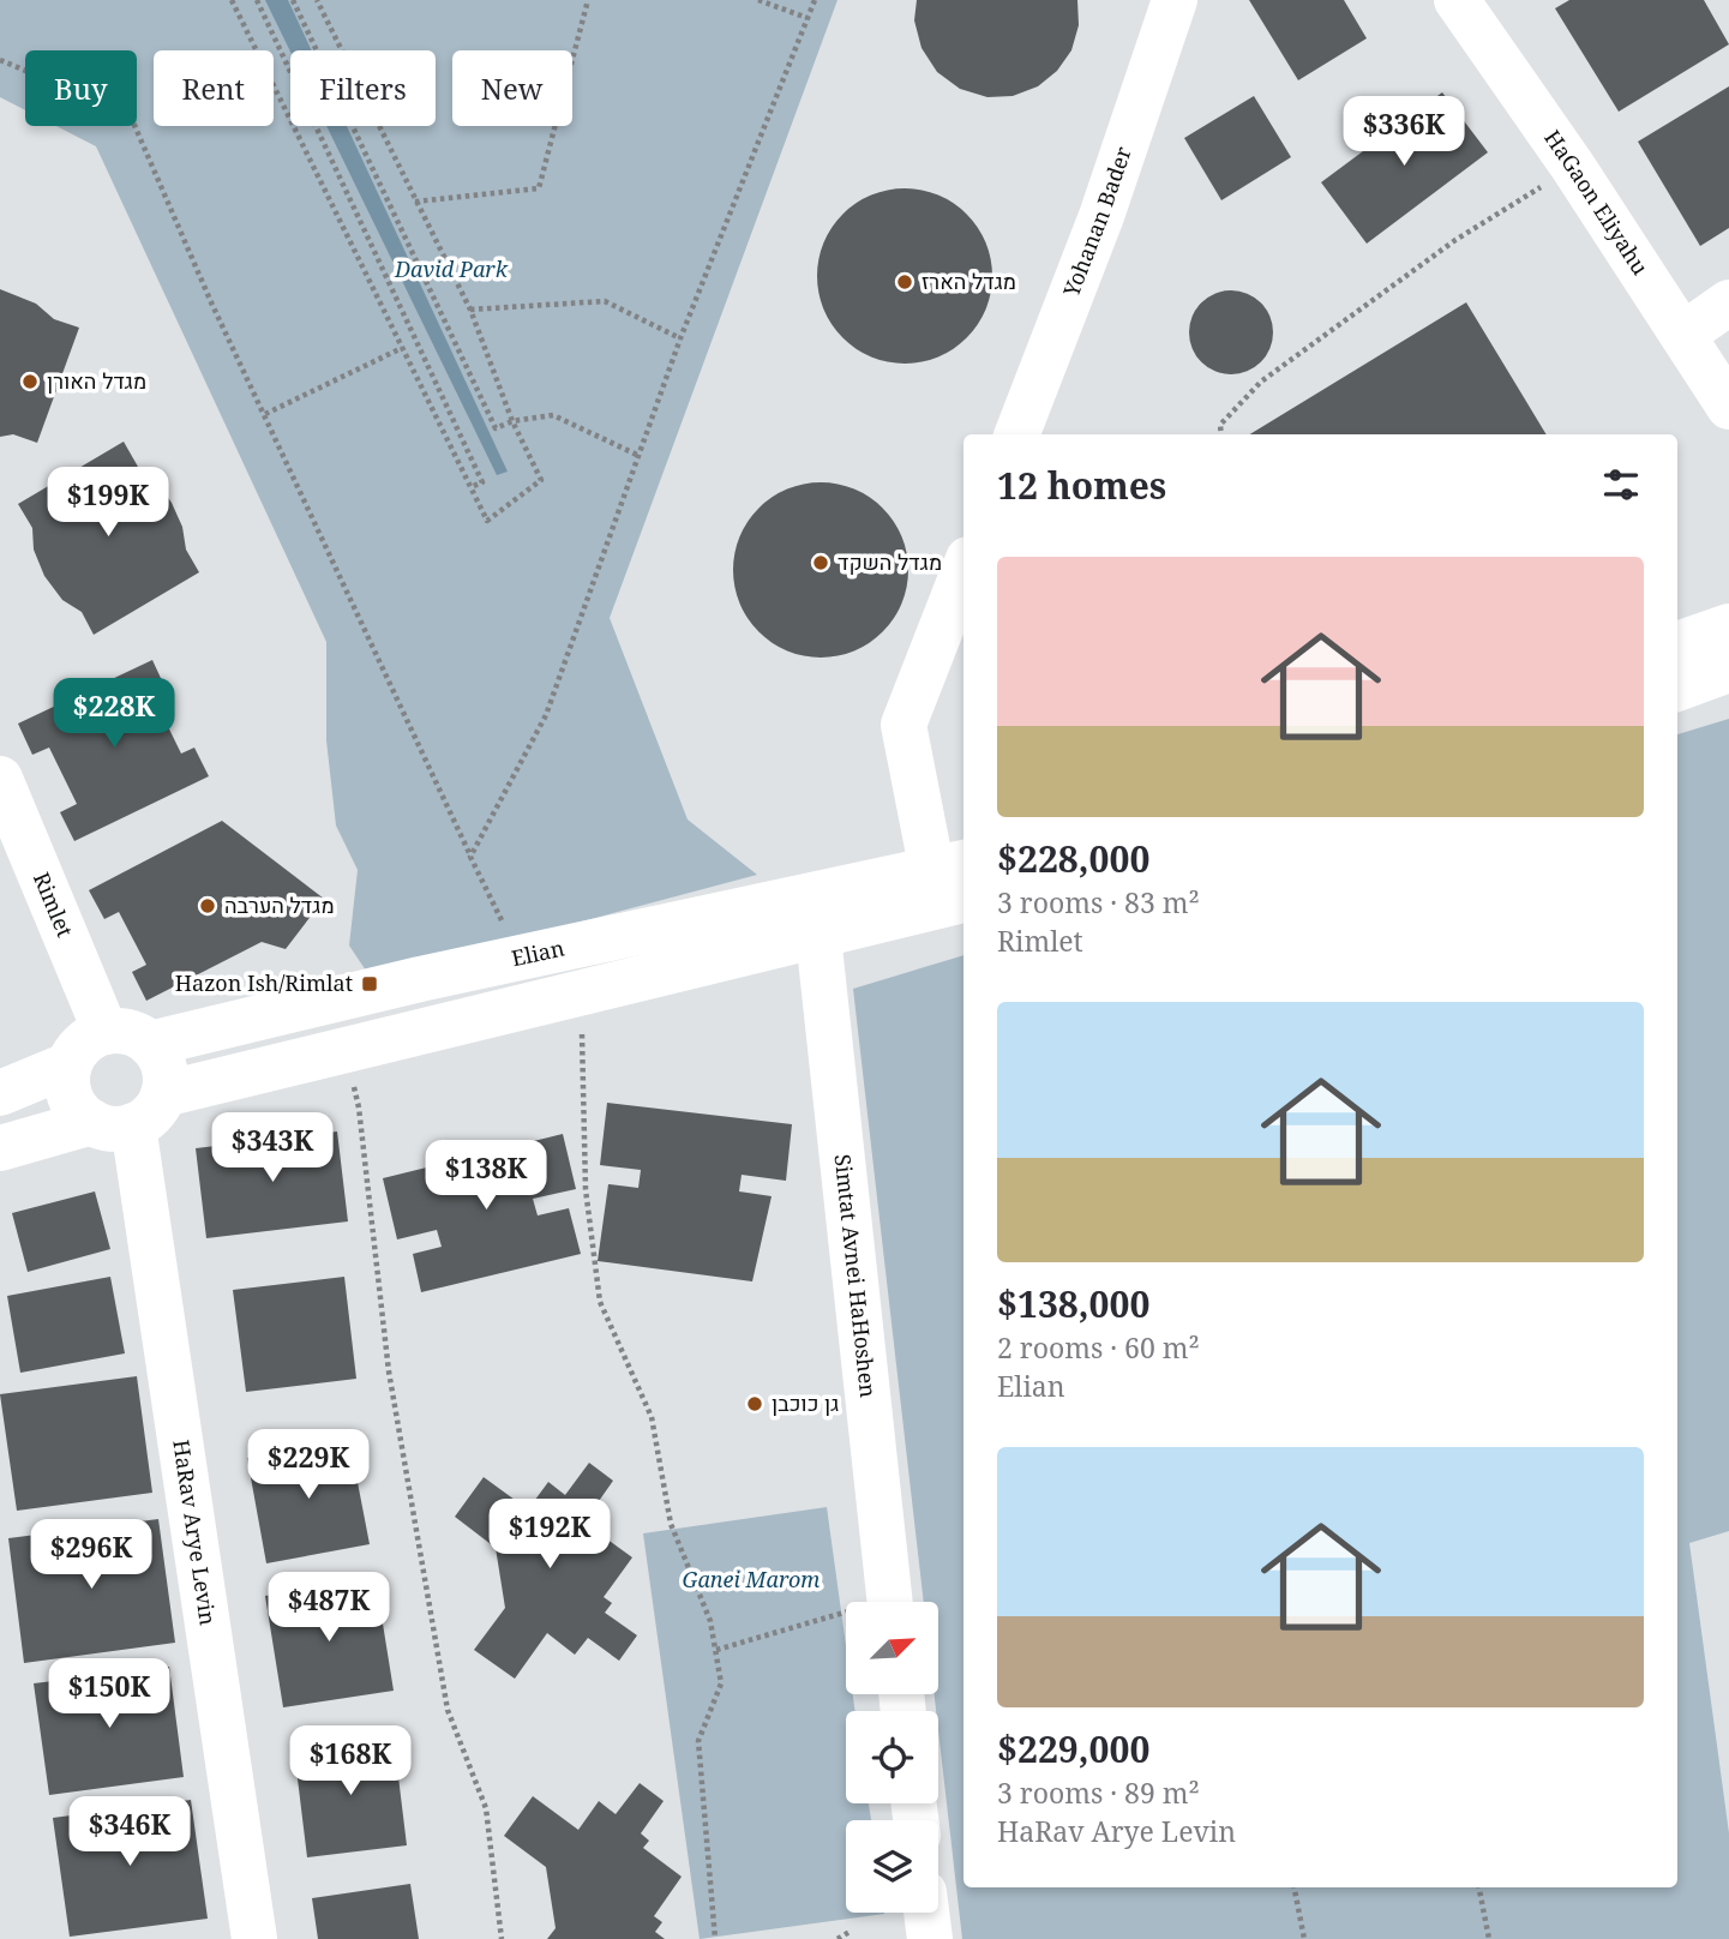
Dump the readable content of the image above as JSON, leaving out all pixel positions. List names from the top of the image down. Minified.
{"streets":{"street":["HaGaon Eliyahu","Yohanan Bader","Rimlet","Elian","Simtat Avnei HaHoshen","HaRav Arye Levin"]},"crossings":[["Rimlet","Elian"],["Rimlet","HaRav Arye Levin"],["Elian","HaRav Arye Levin"]],"parks":["David Park","Ganei Marom"],"places":{"other":["מגדל הארז","מגדל האורן","מגדל השקד","מגדל הערבה","גן כוכבן"],"transit":["Hazon Ish/Rimlat"]},"north":"top right","page":{"chip":["Buy","Rent","Filters","New"],"price":["$336K","$199K","$228K","$343K","$138K","$229K","$192K","$296K","$487K","$150K","$168K","$346K"],"heading":"12 homes","list":[{"name":"$228,000","note":"3 rooms · 83 m² · Rimlet"},{"name":"$138,000","note":"2 rooms · 60 m² · Elian"},{"name":"$229,000","note":"3 rooms · 89 m² · HaRav Arye Levin"}]}}
